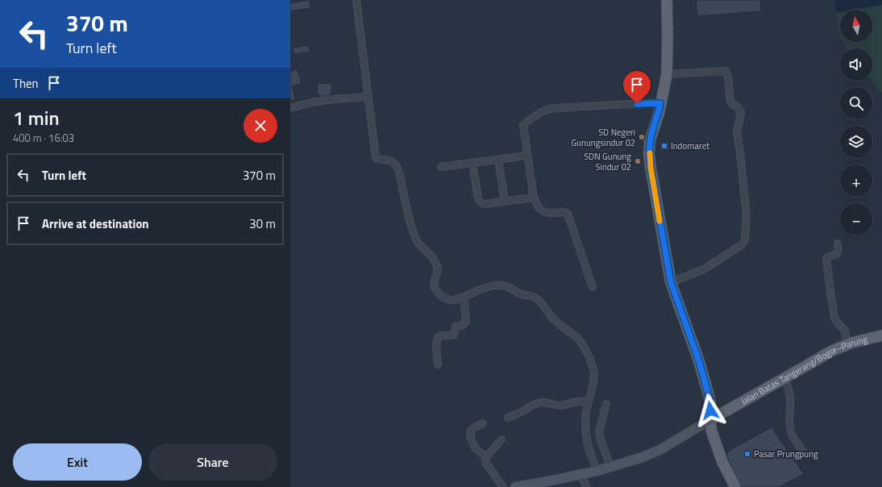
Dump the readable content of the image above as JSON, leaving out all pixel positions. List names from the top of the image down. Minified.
{"streets":{"main road":["Jalan Batas Tangerang/Bogor–Parung"]},"places":["SD Negeri Gunungsindur 02","Indomaret","SDN Gunung Sindur 02","Pasar Prungpung"],"north":"top","page":{"turn":["370 m","Turn left"],"map_buttons":["+","−"],"then":"Then","heading":["1 min","400 m · 16:03"],"list":[{"name":"Turn left","value":"370 m"},{"name":"Arrive at destination","value":"30 m"}],"buttons":["Exit","Share"]}}
